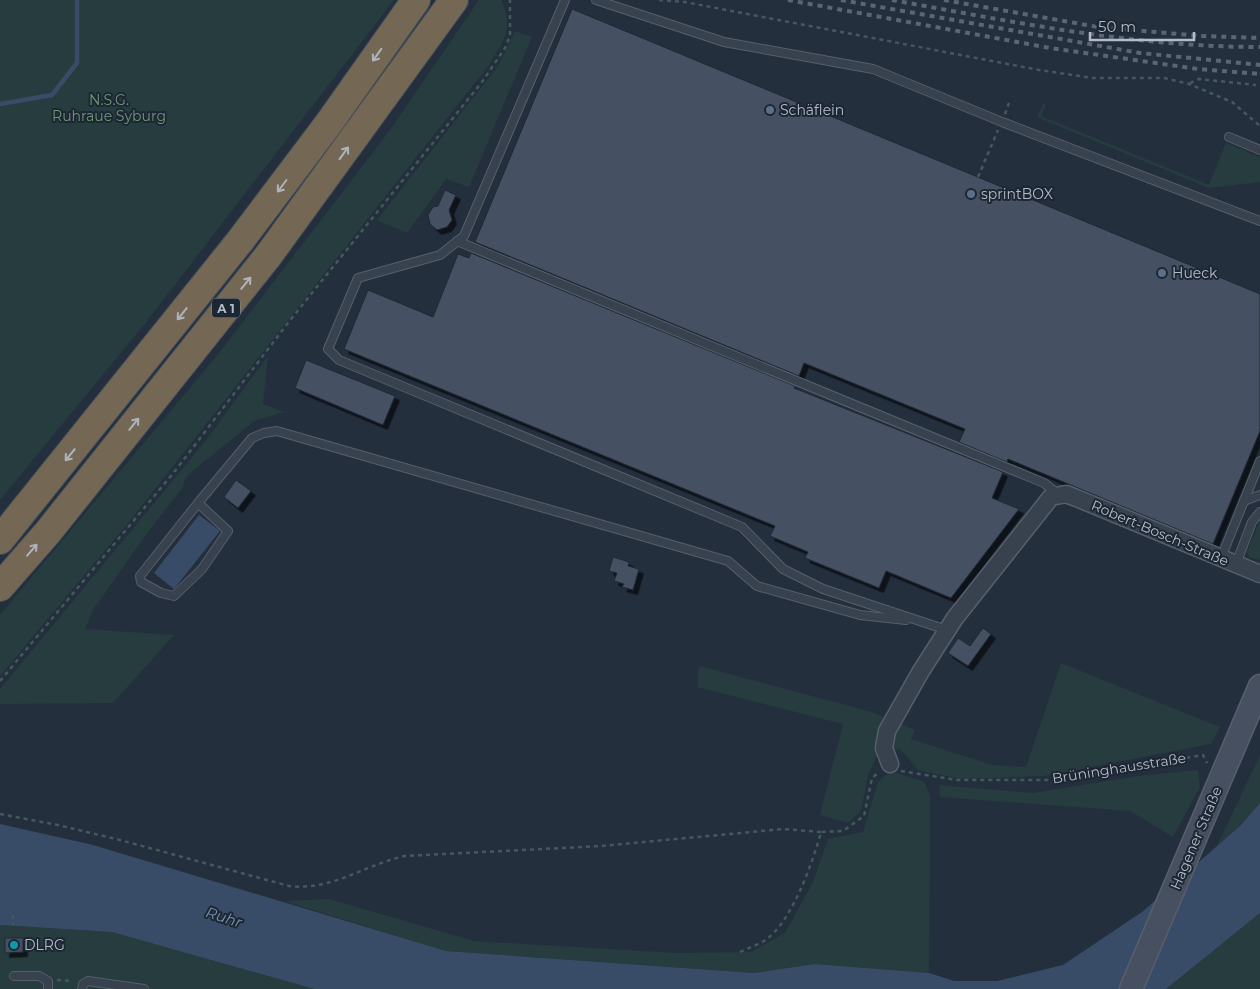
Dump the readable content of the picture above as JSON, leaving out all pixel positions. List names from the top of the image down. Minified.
{"streets":{"highway":["A 1"],"main road":["Hagener Straße"],"street":["Robert-Bosch-Straße"],"path":["Brüninghausstraße"]},"crossings":[["Brüninghausstraße","Hagener Straße"]],"water":["Ruhr"],"parks":["N.S.G. Ruhraue Syburg"],"places":["Schäflein","sprintBOX","Hueck","DLRG"],"scale_bar":"50 m"}
